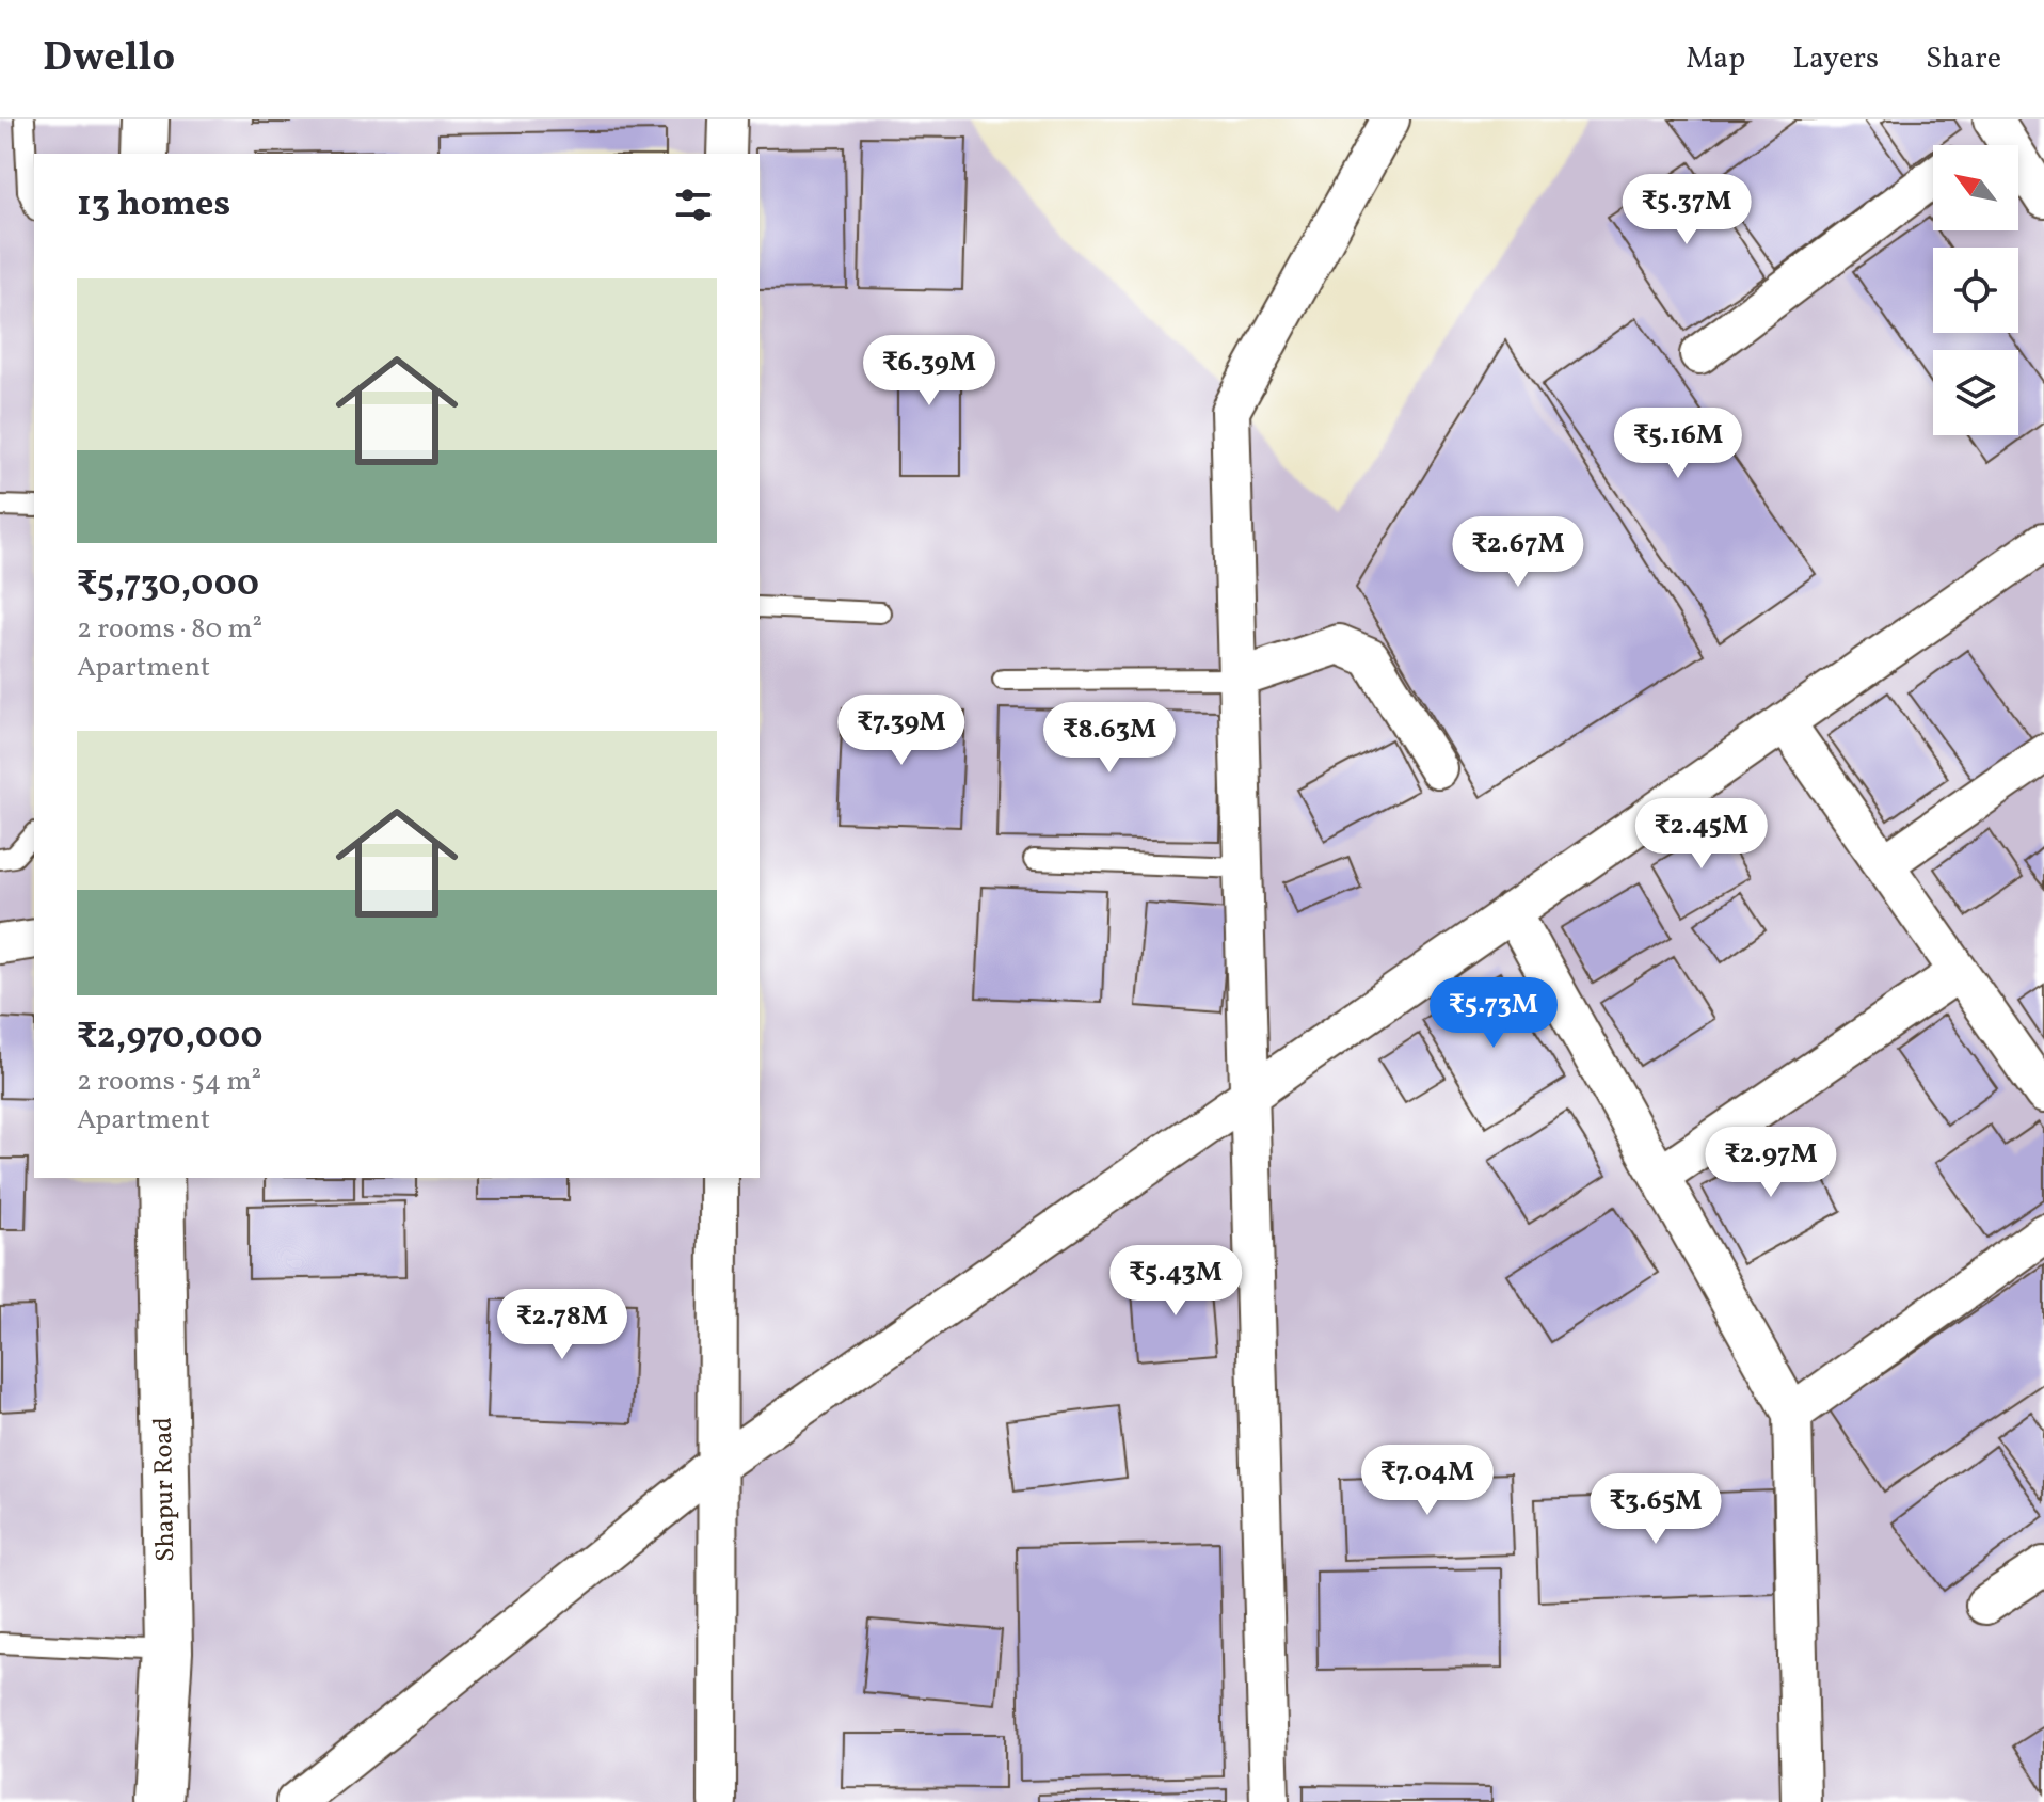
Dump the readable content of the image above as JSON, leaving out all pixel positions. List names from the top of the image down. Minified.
{"streets":{"street":["Shapur Road"]},"north":"top left","page":{"header":"Dwello","nav":["Map","Layers","Share"],"heading":"13 homes","price":["₹5.37M","₹6.39M","₹5.16M","₹2.67M","₹7.39M","₹8.63M","₹2.45M","₹5.73M","₹2.97M","₹5.43M","₹2.78M","₹7.04M","₹3.65M"],"list":[{"name":"₹5,730,000","note":"2 rooms · 80 m² · Apartment"},{"name":"₹2,970,000","note":"2 rooms · 54 m² · Apartment"}]}}
